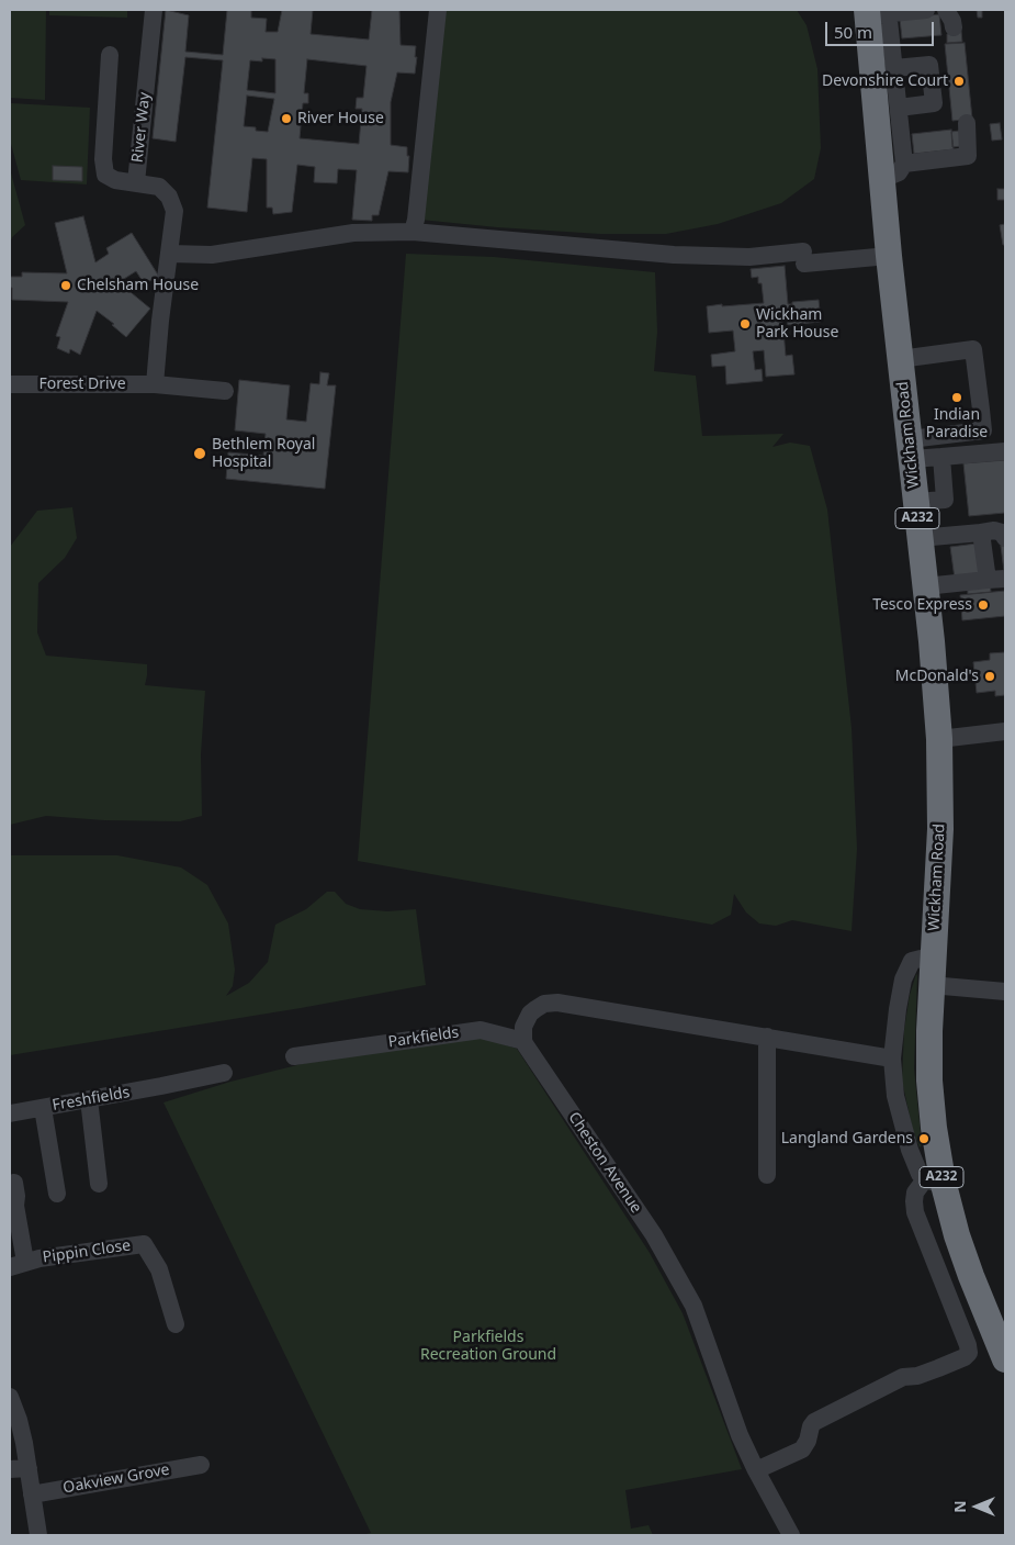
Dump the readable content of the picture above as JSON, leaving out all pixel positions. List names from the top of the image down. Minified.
{"streets":{"highway":["Wickham Road","A232"],"street":["River Way","Forest Drive","Parkfields","Freshfields","Cheston Avenue","Pippin Close","Oakview Grove"]},"crossings":[["River Way","Forest Drive"],["Parkfields","Cheston Avenue"]],"parks":["Parkfields Recreation Ground"],"places":["Devonshire Court","River House","Chelsham House","Wickham Park House","Indian Paradise","Bethlem Royal Hospital","Tesco Express","McDonald's","Langland Gardens"],"scale_bar":"50 m","north":"left"}
